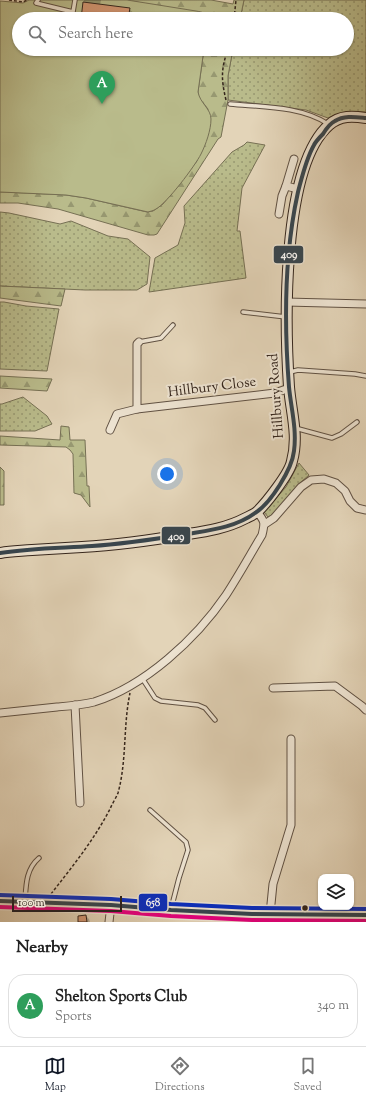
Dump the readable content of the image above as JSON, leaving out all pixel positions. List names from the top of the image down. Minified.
{"streets":{"main road":["Hillbury Road"],"street":["Hillbury Close"]},"crossings":[["Hillbury Close","Hillbury Road"]],"lines":["transit line 409","transit line 658"],"scale_bar":"100 m","page":{"search":"Search here","pins":"A","scale":"100 m","heading":"Nearby","list":[{"mark":"A","name":"Shelton Sports Club","note":"Sports","value":"340 m"}],"nav":["Map","Directions","Saved"]}}
